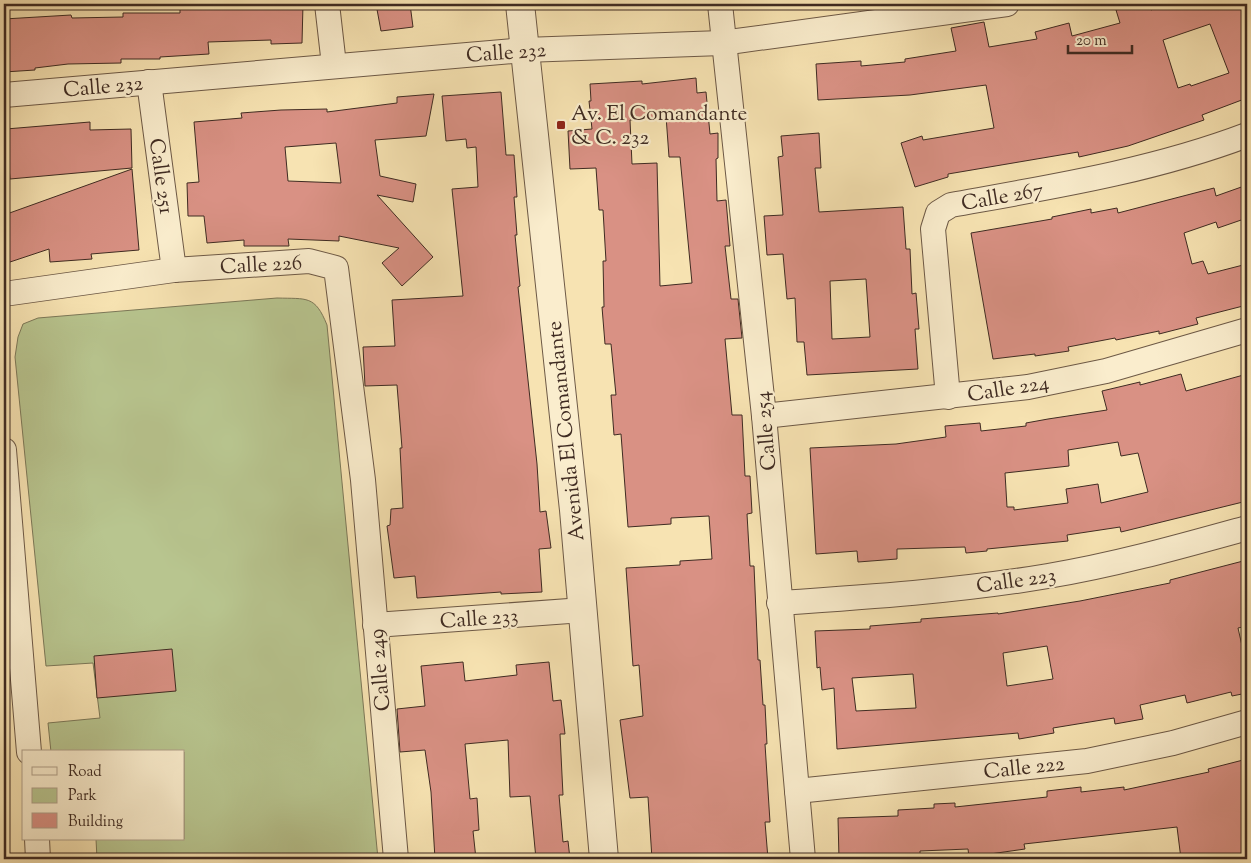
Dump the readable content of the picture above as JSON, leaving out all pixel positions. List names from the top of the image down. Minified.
{"streets":{"street":["Calle 232","Calle 251","Calle 267","Calle 226","Calle 224","Avenida El Comandante","Calle 254","Calle 223","Calle 233","Calle 249","Calle 222"]},"crossings":[["Calle 232","Calle 251"],["Calle 232","Avenida El Comandante"],["Calle 232","Calle 254"],["Calle 251","Calle 226"],["Calle 267","Calle 224"],["Calle 226","Calle 249"],["Calle 224","Calle 254"],["Avenida El Comandante","Calle 233"],["Calle 254","Calle 223"],["Calle 254","Calle 222"],["Calle 233","Calle 249"]],"places":{"transit":["Av. El Comandante & C. 232"]},"legend":["Road","Park","Building"],"scale_bar":"20 m"}
